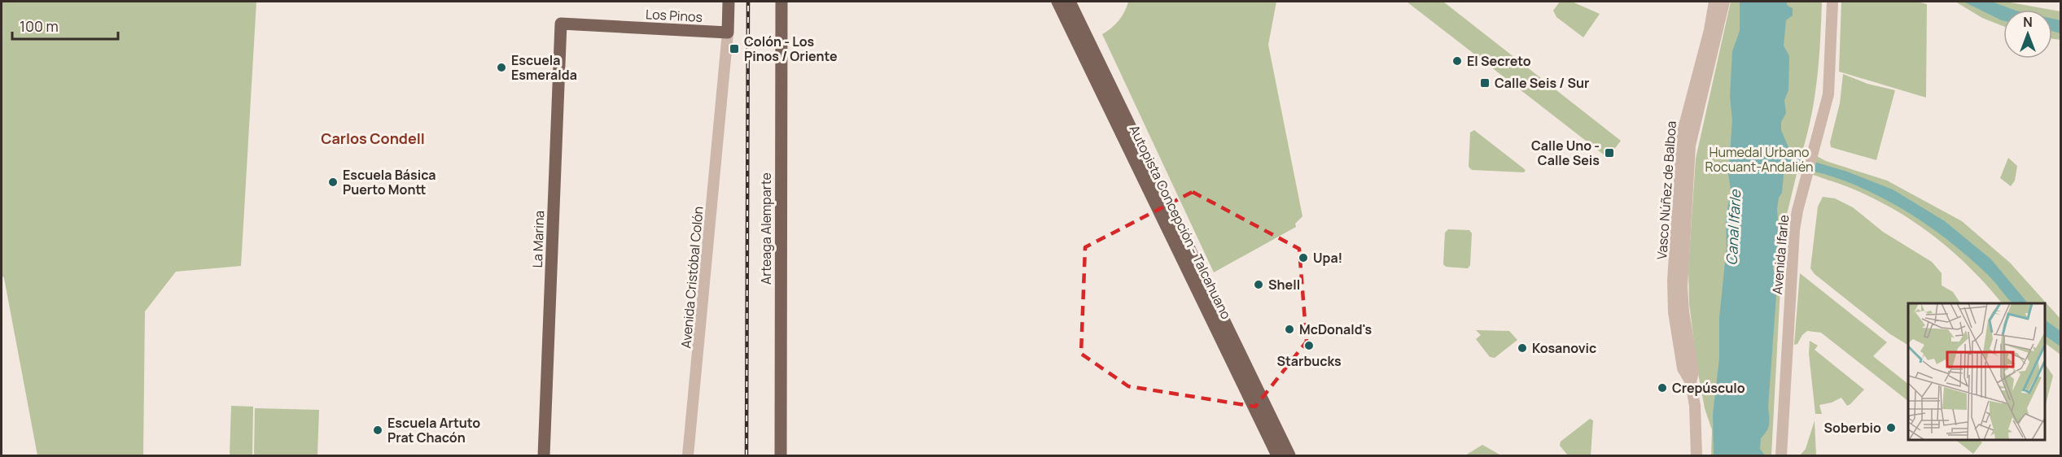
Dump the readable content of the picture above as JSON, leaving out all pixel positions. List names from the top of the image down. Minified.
{"streets":{"main road":["Los Pinos","Autopista Concepción - Talcahuano","Arteaga Alemparte","La Marina"],"street":["Vasco Núñez de Balboa","Avenida Ifarle","Avenida Cristóbal Colón"]},"crossings":[["Los Pinos","La Marina"],["Los Pinos","Avenida Cristóbal Colón"]],"districts":["Carlos Condell"],"water":["Canal Ifarle"],"parks":["Humedal Urbano Rocuant-Andalién"],"places":{"transit":["Colón - Los Pinos / Oriente","Calle Seis / Sur","Calle Uno - Calle Seis"],"other":["El Secreto","Escuela Esmeralda","Escuela Básica Puerto Montt","Upa!","Shell","McDonald's","Starbucks","Kosanovic","Crepúsculo","Soberbio","Escuela Artuto Prat Chacón"]},"scale_bar":"100 m","north":"top"}
